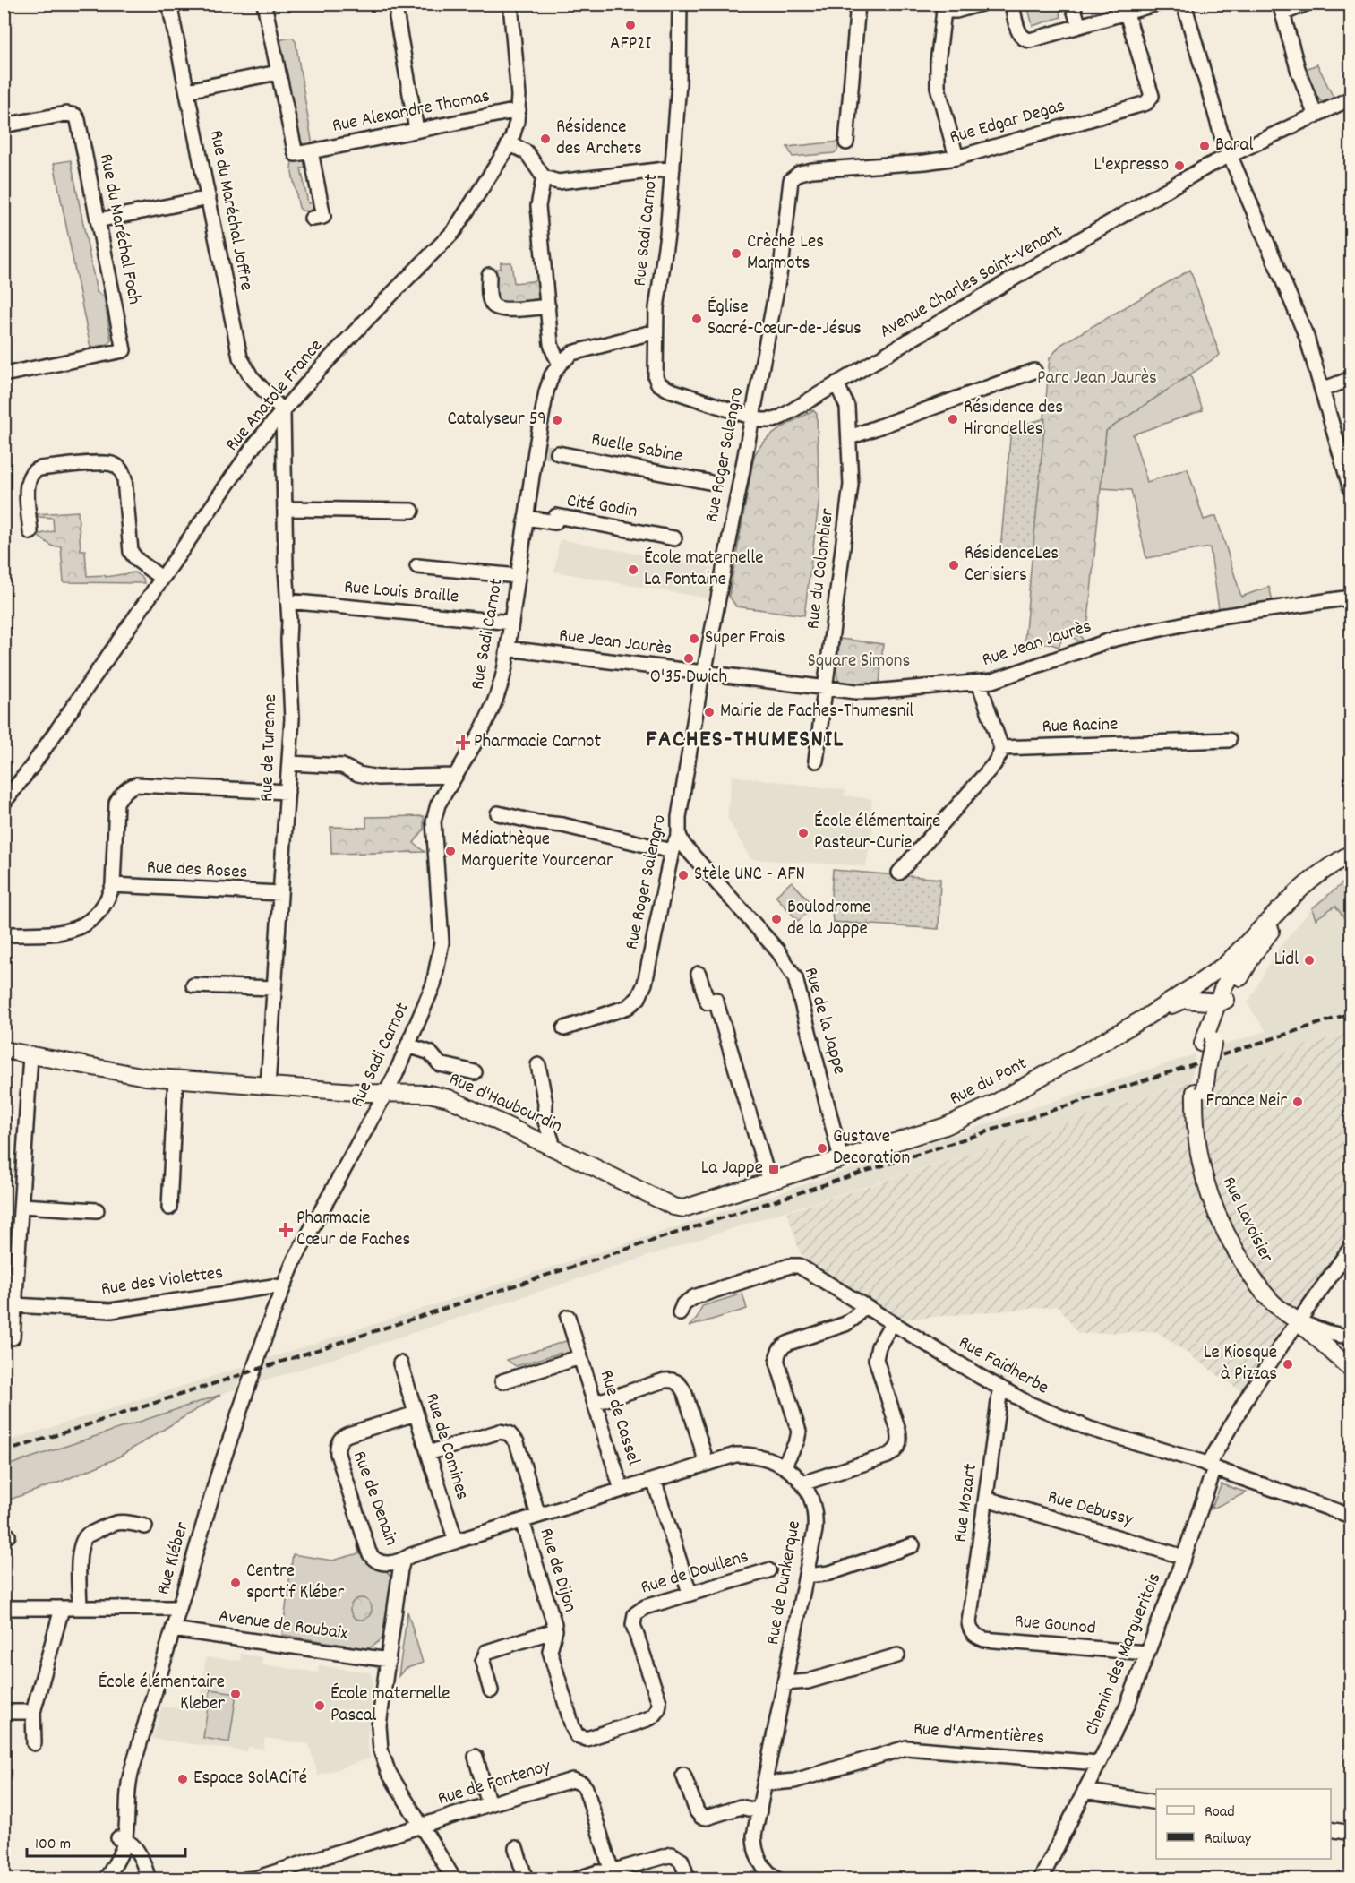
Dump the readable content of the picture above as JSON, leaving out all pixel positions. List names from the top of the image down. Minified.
{"streets":{"main road":["Rue du Pont","Rue d'Haubourdin","Rue Lavoisier"],"street":["Rue Alexandre Thomas","Rue Edgar Degas","Rue du Maréchal Joffre","Rue du Maréchal Foch","Rue Sadi Carnot","Avenue Charles Saint-Venant","Rue Anatole France","Ruelle Sabine","Rue Roger Salengro","Cité Godin","Rue du Colombier","Rue Louis Braille","Rue Jean Jaurès","Rue Racine","Rue de Turenne","Rue des Roses","Rue de la Jappe","Rue des Violettes","Rue Faidherbe","Rue de Cassel","Rue de Comines","Rue de Denain","Rue Mozart","Rue Debussy","Rue Kléber","Rue de Dijon","Rue de Doullens","Rue de Dunkerque","Avenue de Roubaix","Rue Gounod","Chemin des Margueritois","Rue d'Armentières","Rue de Fontenoy"]},"crossings":[["Rue Alexandre Thomas","Rue Anatole France"],["Rue Edgar Degas","Rue Roger Salengro"],["Rue du Maréchal Joffre","Rue Anatole France"],["Rue du Maréchal Joffre","Rue de Turenne"],["Rue Sadi Carnot","Avenue Charles Saint-Venant"],["Rue Sadi Carnot","Ruelle Sabine"],["Rue Sadi Carnot","Cité Godin"],["Rue Sadi Carnot","Rue Louis Braille"],["Rue Sadi Carnot","Rue Jean Jaurès"],["Rue Sadi Carnot","Rue d'Haubourdin"],["Rue Sadi Carnot","Rue des Violettes"],["Rue Sadi Carnot","Rue Kléber"],["Avenue Charles Saint-Venant","Rue Roger Salengro"],["Avenue Charles Saint-Venant","Rue du Colombier"],["Rue Anatole France","Rue de Turenne"],["Rue Roger Salengro","Rue Jean Jaurès"],["Rue Roger Salengro","Rue de la Jappe"],["Rue du Colombier","Rue Jean Jaurès"],["Rue Louis Braille","Rue de Turenne"],["Rue de Turenne","Rue des Roses"],["Rue de Turenne","Rue d'Haubourdin"],["Rue de la Jappe","Rue du Pont"],["Rue de la Jappe","Rue d'Haubourdin"],["Rue du Pont","Rue d'Haubourdin"],["Rue du Pont","Rue Lavoisier"],["Rue Lavoisier","Chemin des Margueritois"],["Rue Faidherbe","Rue Mozart"],["Rue Faidherbe","Chemin des Margueritois"],["Rue de Cassel","Rue de Dunkerque"],["Rue de Comines","Rue de Denain"],["Rue de Comines","Rue de Dunkerque"],["Rue de Denain","Rue de Dunkerque"],["Rue Mozart","Rue Debussy"],["Rue Mozart","Rue Gounod"],["Rue Debussy","Chemin des Margueritois"],["Rue Kléber","Avenue de Roubaix"],["Rue de Dijon","Rue de Doullens"],["Rue de Dijon","Rue de Dunkerque"],["Rue de Dunkerque","Rue d'Armentières"],["Rue Gounod","Chemin des Margueritois"],["Chemin des Margueritois","Rue d'Armentières"]],"districts":["FACHES-THUMESNIL"],"parks":["Parc Jean Jaurès","Square Simons"],"places":{"other":["AFP2I","Résidence des Archets","Baral","L'expresso","Crèche Les Marmots","Église Sacré-Cœur-de-Jésus","Résidence des Hirondelles","Catalyseur 59","RésidenceLes Cerisiers","École maternelle La Fontaine","Super Frais","O'35 Dwich","Mairie de Faches-Thumesnil","École élémentaire Pasteur-Curie","Médiathèque Marguerite Yourcenar","Stèle UNC - AFN","Boulodrome de la Jappe","Lidl","France Neir","Gustave Decoration","Le Kiosque à Pizzas","Centre sportif Kléber","École élémentaire Kleber","École maternelle Pascal","Espace SolACiTé"],"health":["Pharmacie Carnot","Pharmacie Cœur de Faches"],"transit":["La Jappe"]},"legend":["Road","Railway"],"scale_bar":"100 m"}
